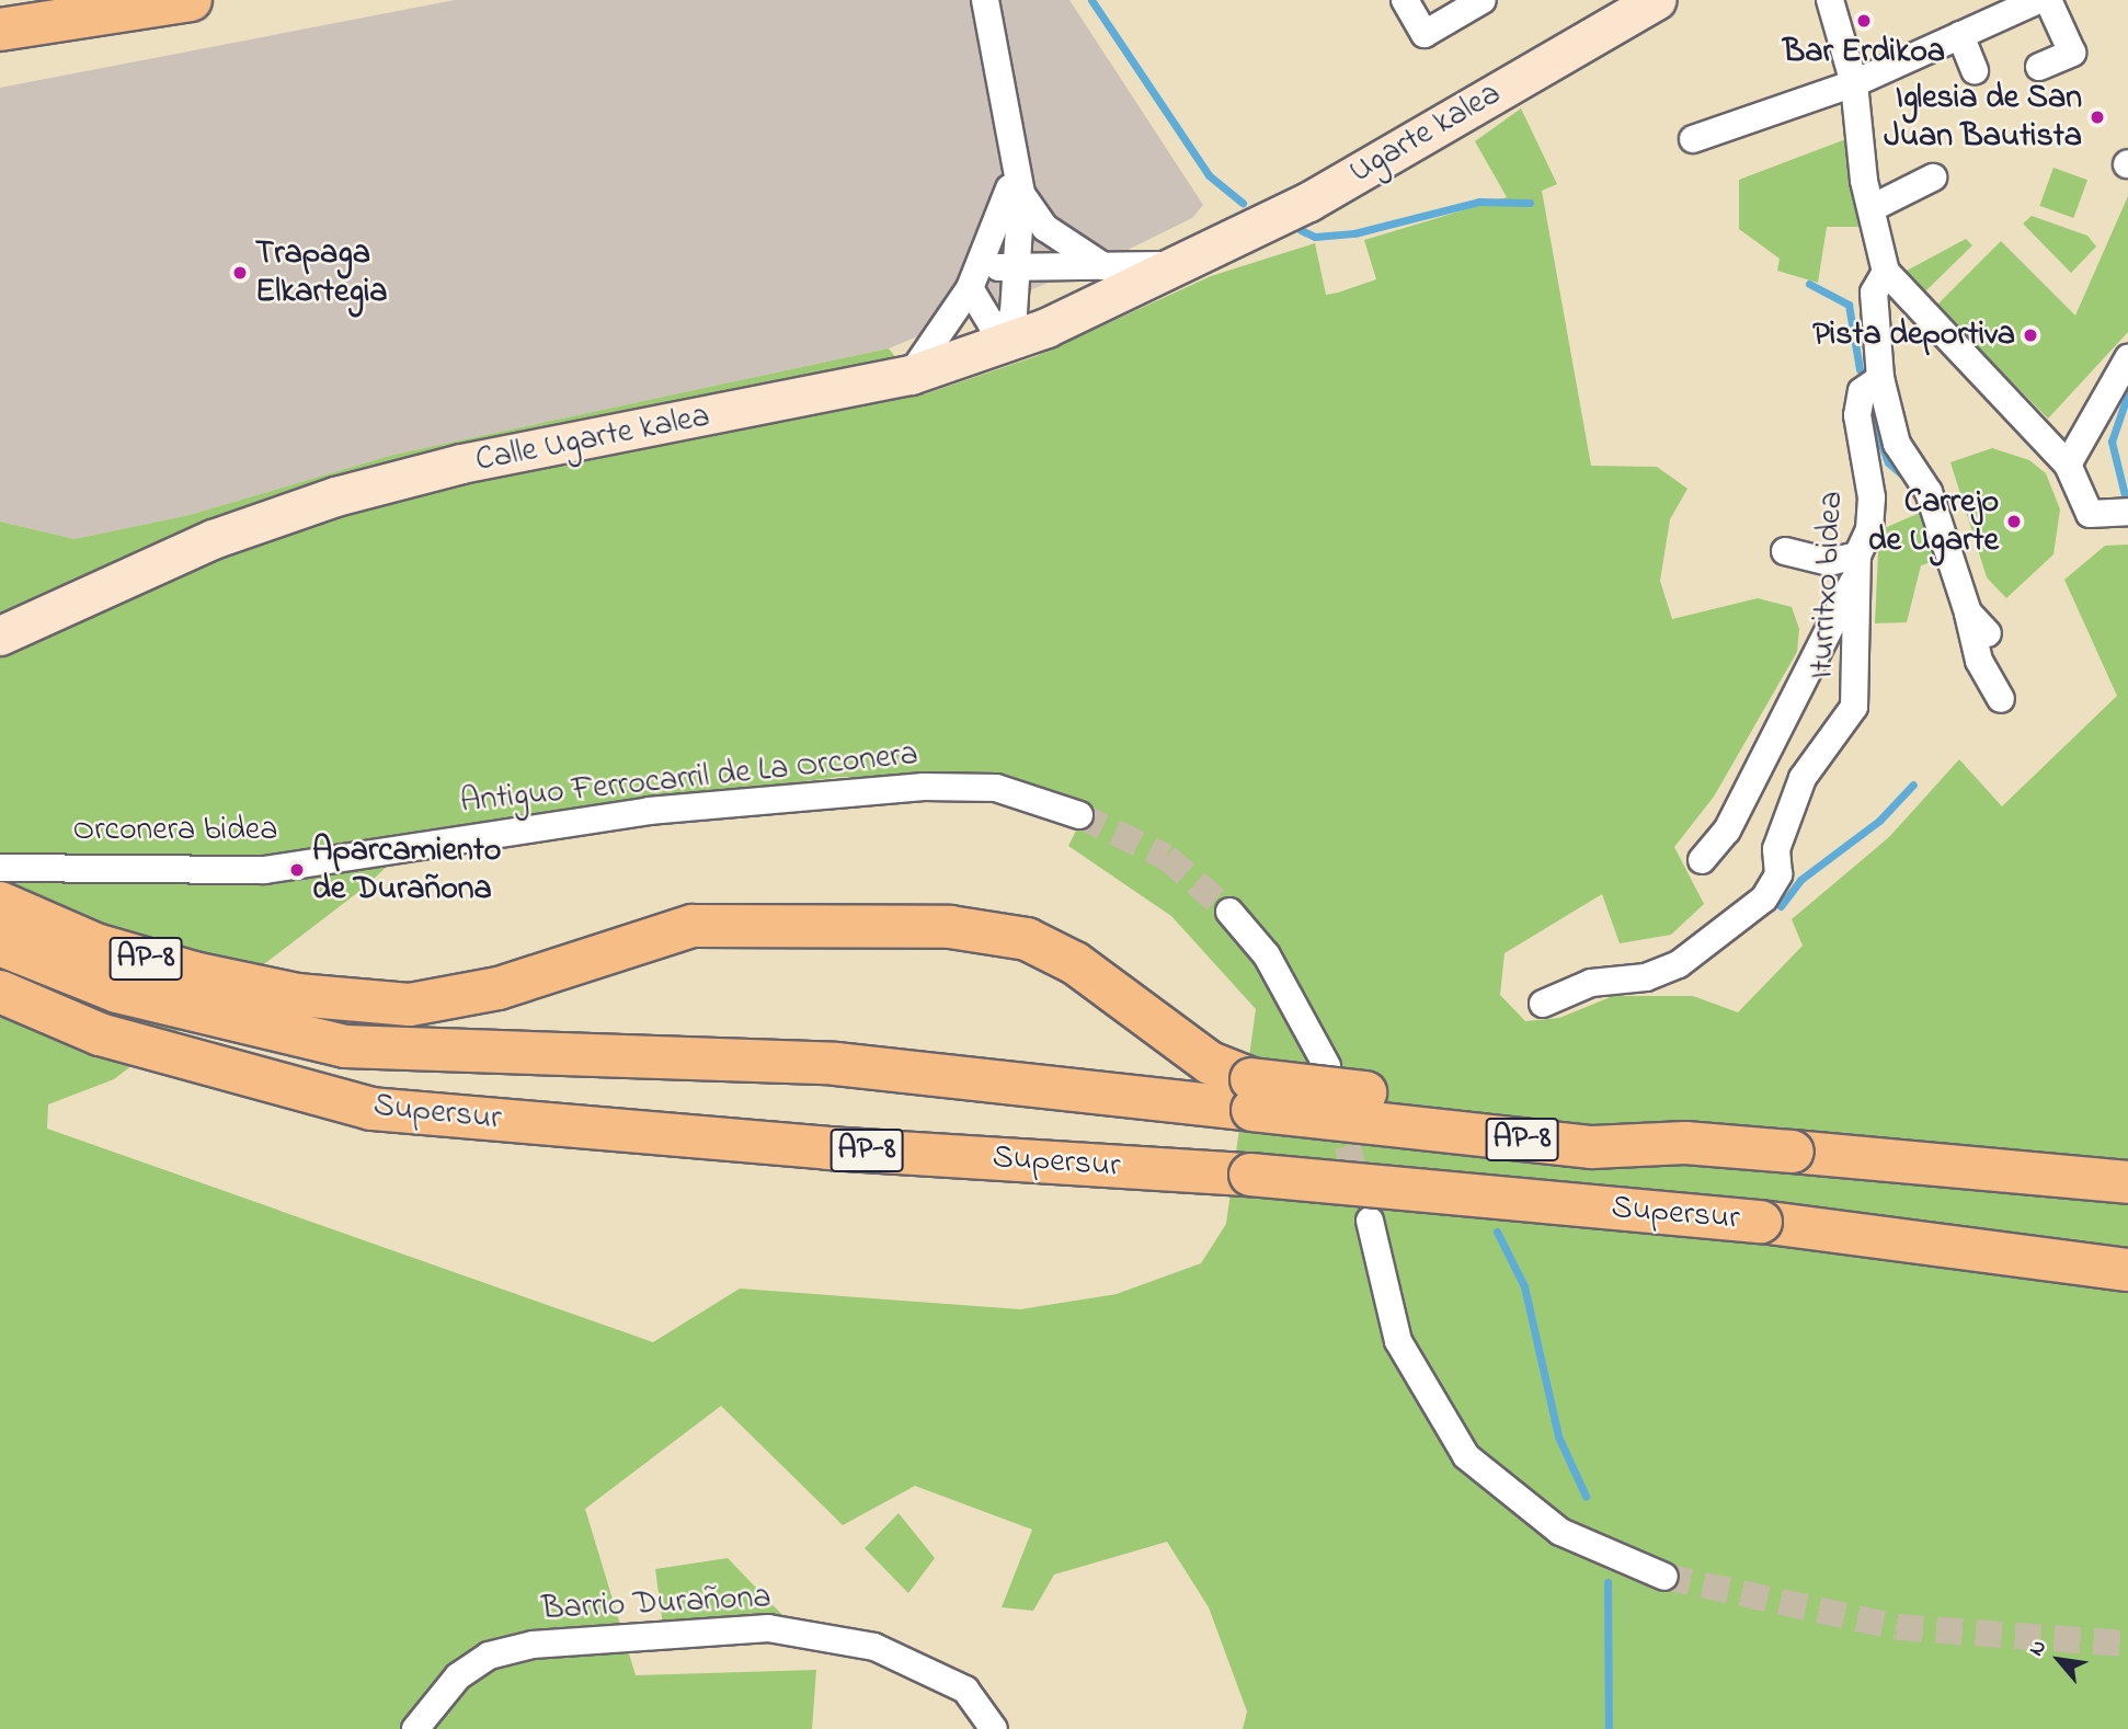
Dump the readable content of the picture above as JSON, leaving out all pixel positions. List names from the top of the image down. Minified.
{"streets":{"highway":["AP-8","Supersur"],"street":["Ugarte kalea","Calle Ugarte kalea","Iturritxo bidea","Antiguo Ferrocarril de La Orconera","Orconera bidea","Barrio Durañona"]},"crossings":[["Ugarte kalea","Calle Ugarte kalea"],["Antiguo Ferrocarril de La Orconera","Orconera bidea"],["AP-8","Supersur"]],"places":["Bar Erdikoa","Iglesia de San Juan Bautista","Trapaga Elkartegia","Pista deportiva","Carrejo de Ugarte","Aparcamiento de Durañona"],"north":"top left"}
